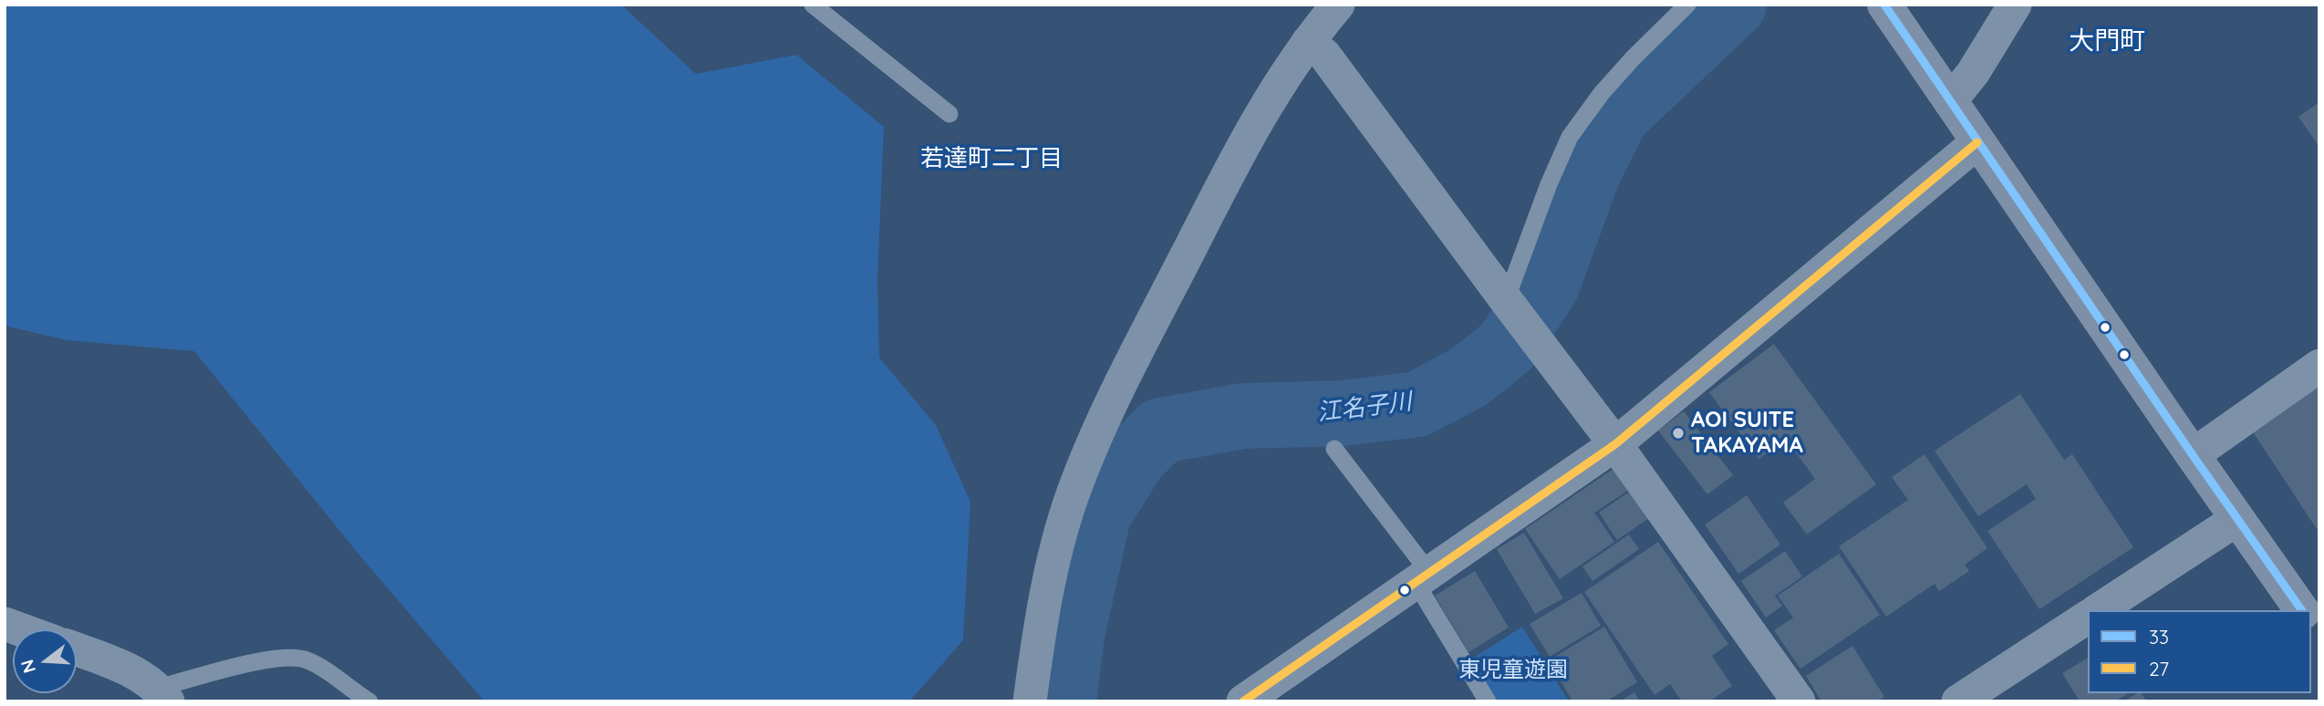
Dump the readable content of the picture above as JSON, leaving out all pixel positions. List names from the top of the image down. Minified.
{"districts":["大門町","若達町二丁目"],"water":["江名子川"],"parks":["東児童遊園"],"places":["AOI SUITE TAKAYAMA"],"lines":["transit line 33","transit line 27"],"legend":["33","27"],"north":"left"}
